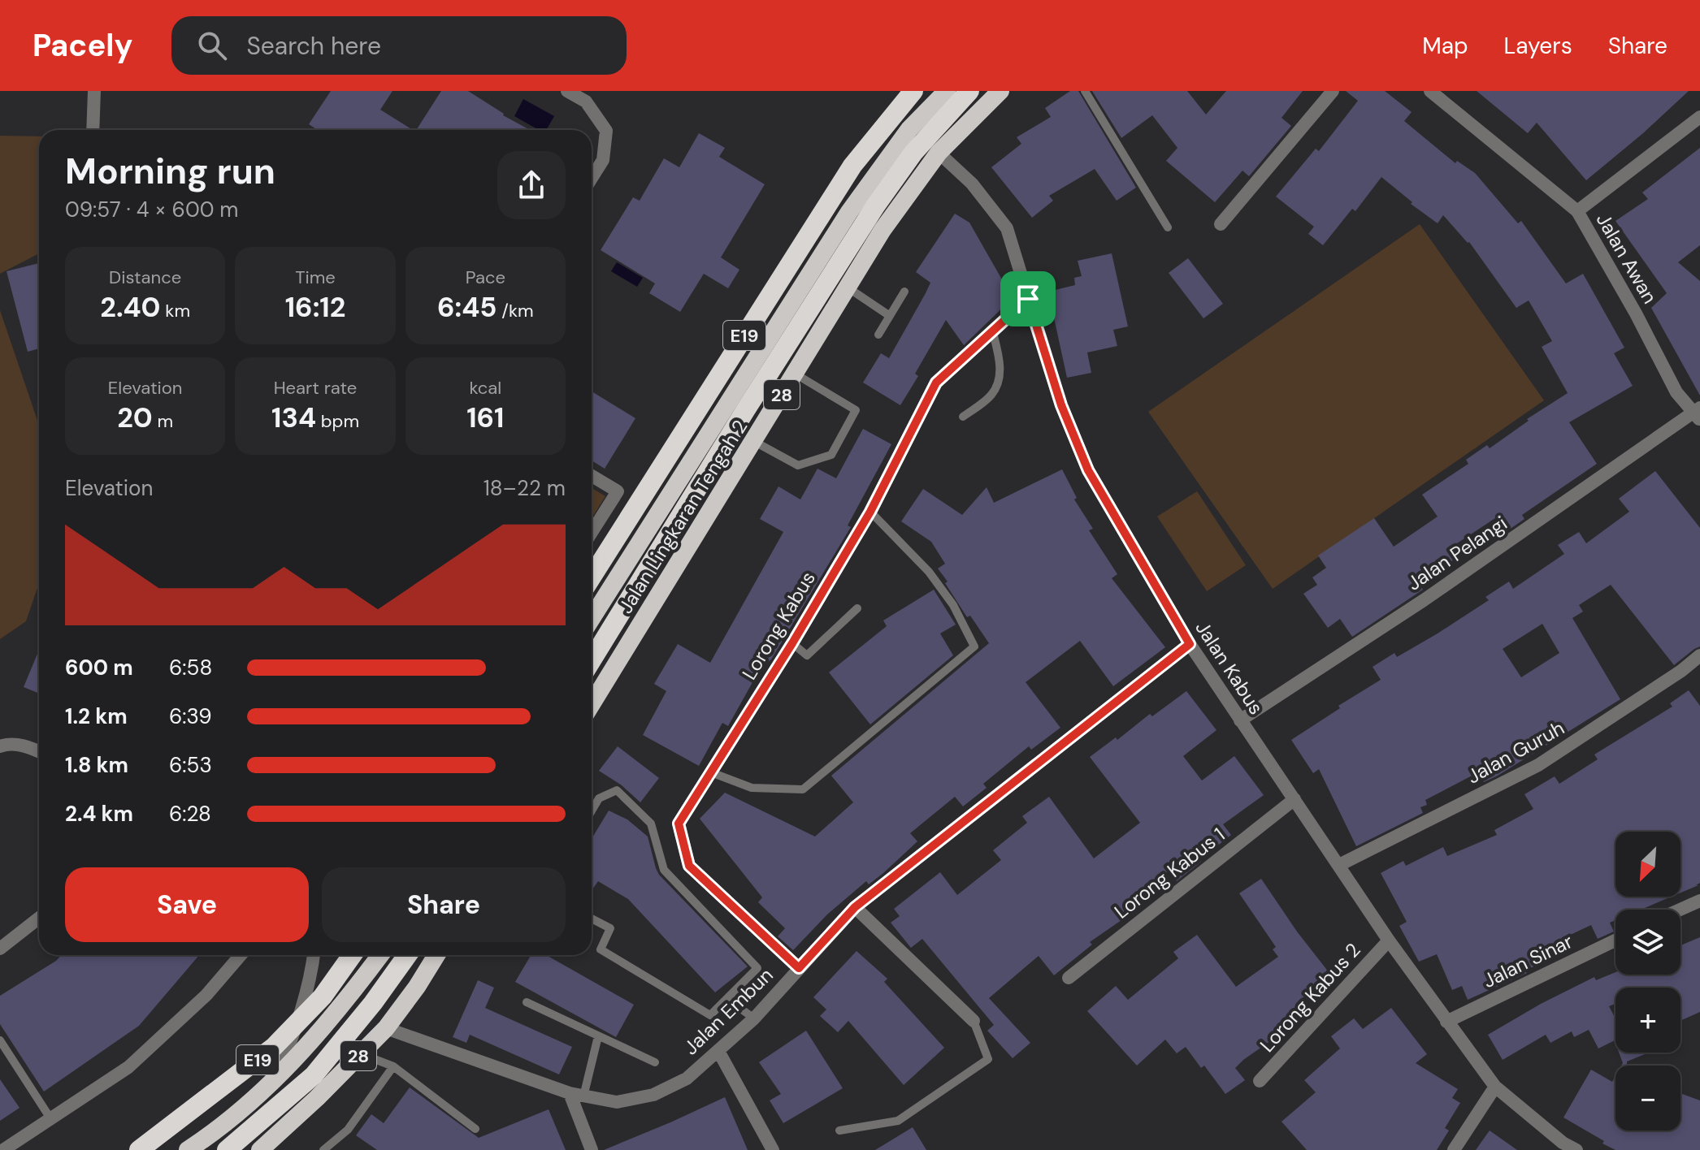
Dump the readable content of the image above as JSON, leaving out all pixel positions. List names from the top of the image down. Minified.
{"streets":{"highway":["E19","28","Jalan Lingkaran Tengah 2"],"street":["Jalan Awan","Jalan Pelangi","Lorong Kabus","Jalan Kabus","Jalan Guruh","Lorong Kabus 1","Jalan Sinar","Lorong Kabus 2","Jalan Embun"]},"crossings":[["Jalan Awan","Jalan Pelangi"],["28","Jalan Embun"],["Jalan Lingkaran Tengah 2","Jalan Kabus"],["Jalan Pelangi","Jalan Kabus"],["Lorong Kabus","Jalan Kabus"],["Lorong Kabus","Jalan Embun"],["Jalan Kabus","Jalan Guruh"],["Jalan Kabus","Lorong Kabus 1"],["Jalan Kabus","Jalan Sinar"],["Jalan Kabus","Lorong Kabus 2"],["Jalan Kabus","Jalan Embun"]],"north":"bottom left","page":{"header":"Pacely","search":"Search here","nav":["Map","Layers","Share"],"heading":["Morning run","09:57 · 4 × 600 m"],"stats":[["Distance","2.40 km"],["Time","16:12"],["Pace","6:45 /km"],["Elevation","20 m"],["Heart rate","134 bpm"],["kcal","161"]],"chart":["Elevation","18–22 m"],"list":[{"name":"600 m","note":"6:58"},{"name":"1.2 km","note":"6:39"},{"name":"1.8 km","note":"6:53"},{"name":"2.4 km","note":"6:28"}],"map_buttons":["+","−"],"buttons":["Save","Share"]}}
